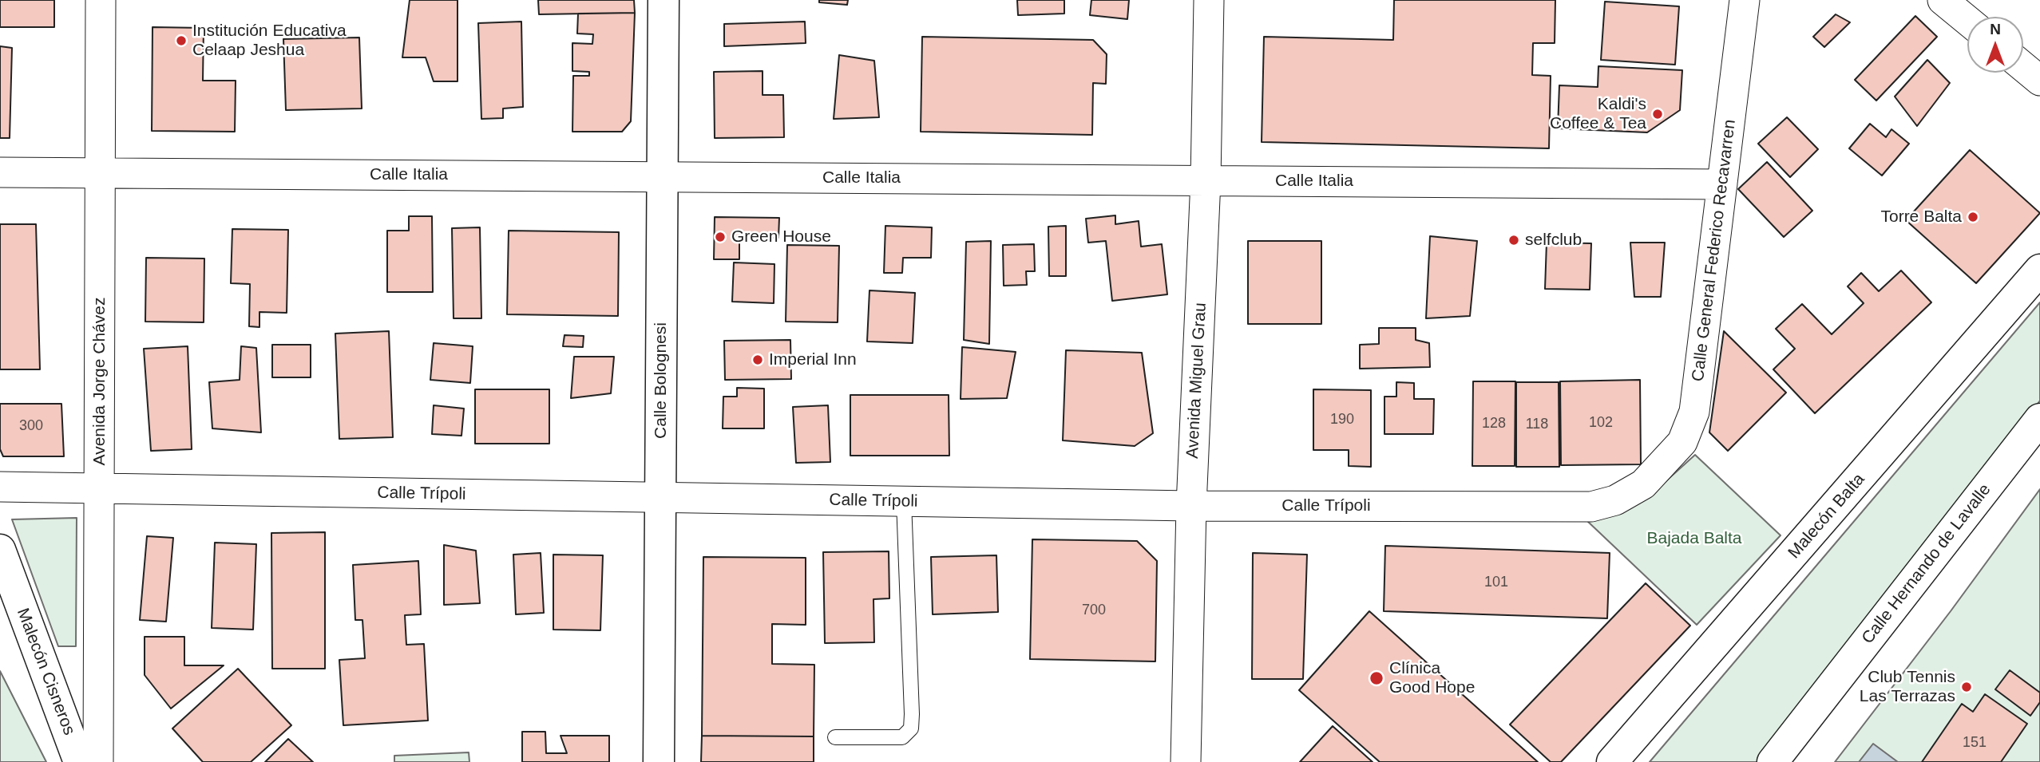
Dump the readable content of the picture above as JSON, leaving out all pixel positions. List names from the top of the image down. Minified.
{"streets":{"main road":["Calle Bolognesi","Malecón Balta","Calle Hernando de Lavalle","Malecón Cisneros"],"street":["Calle Italia","Calle General Federico Recavarren","Avenida Miguel Grau","Avenida Jorge Chávez","Calle Trípoli"]},"crossings":[["Calle Italia","Calle General Federico Recavarren"],["Calle Italia","Calle Bolognesi"],["Calle Italia","Avenida Miguel Grau"],["Calle Italia","Avenida Jorge Chávez"],["Calle General Federico Recavarren","Calle Trípoli"],["Calle Bolognesi","Calle Trípoli"],["Avenida Miguel Grau","Calle Trípoli"],["Avenida Jorge Chávez","Calle Trípoli"]],"parks":["Bajada Balta"],"places":["Institución Educativa Celaap Jeshua","Kaldi's Coffee & Tea","Torre Balta","Green House","selfclub","Imperial Inn","Clínica Good Hope","Club Tennis Las Terrazas"],"house_numbers":["190","102","128","118","300","101","700","151"],"north":"top"}
